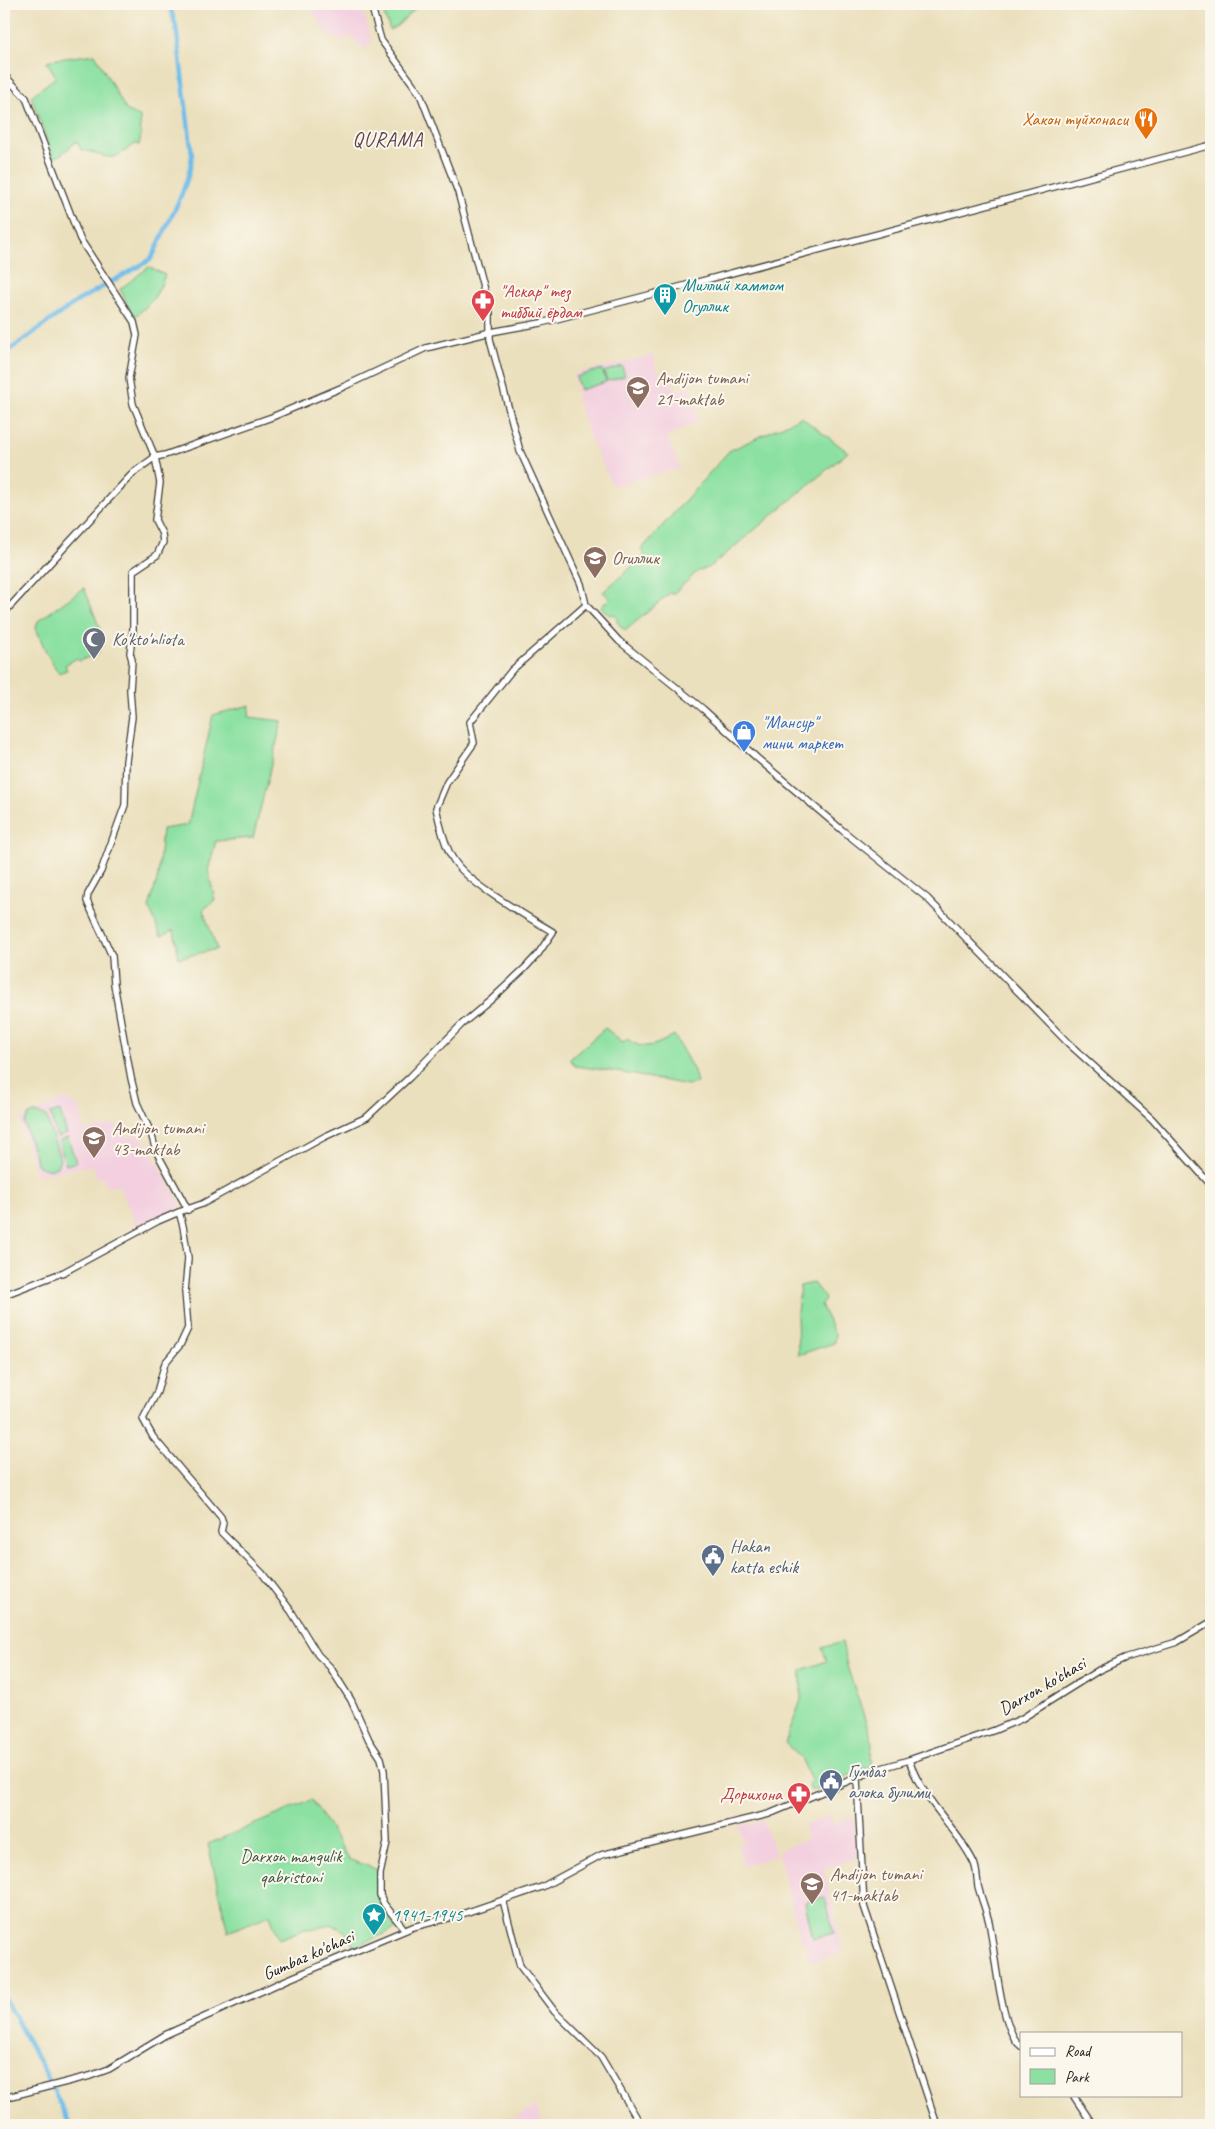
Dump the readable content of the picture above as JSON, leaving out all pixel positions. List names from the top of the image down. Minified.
{"streets":{"street":["Darxon ko'chasi","Gumbaz ko'chasi"]},"crossings":[["Darxon ko'chasi","Gumbaz ko'chasi"]],"districts":["QURAMA"],"parks":["Darxon mangulik qabristoni"],"places":{"restaurant":["Хакон туйхонаси"],"building":["Миллий хаммом Огуллик"],"pharmacy":["\"Аскар\" тез тиббий ёрдам","Дорихона"],"school or university":["Andijon tumani 21-maktab","Огиллик","Andijon tumani 43-maktab","Andijon tumani 41-maktab"],"mosque":["Ko'kto'nliota"],"shop":["\"Мансур\" мини маркет"],"public building":["Hakan katta eshik","Гумбаз алока булими"],"place":["1941-1945"]},"legend":["Road","Park"]}
